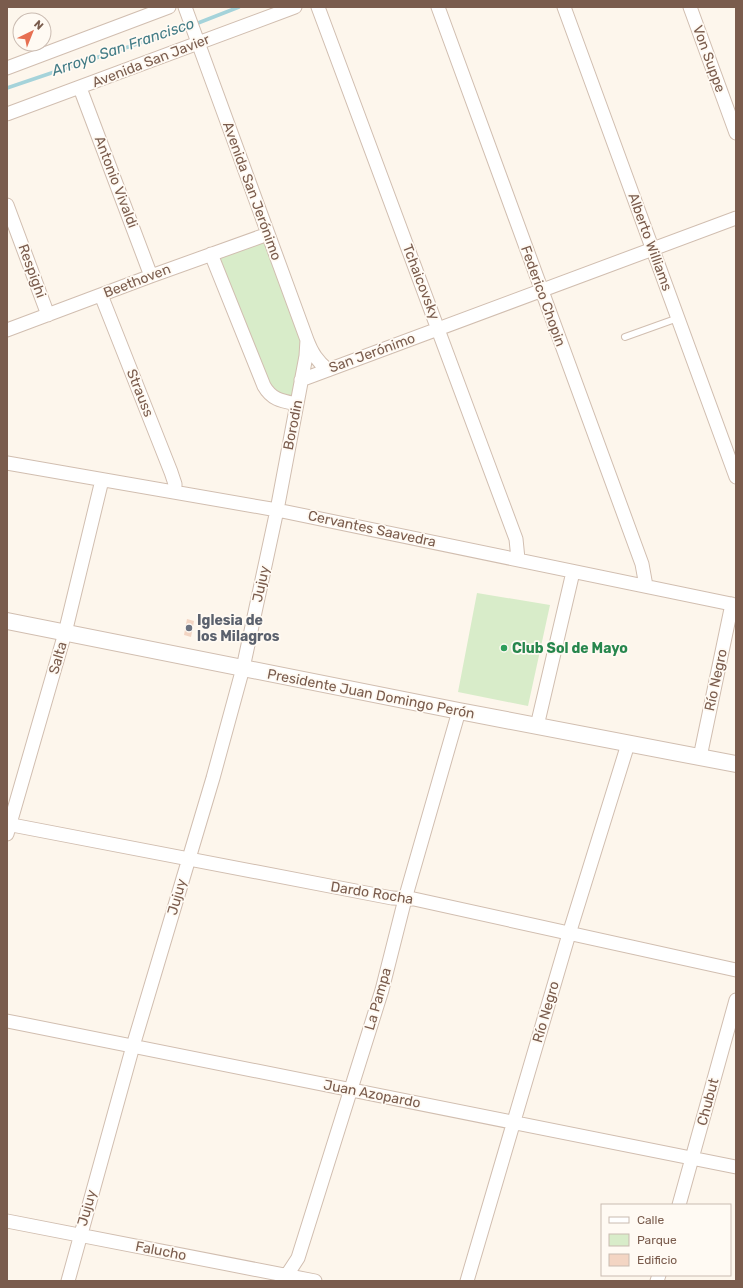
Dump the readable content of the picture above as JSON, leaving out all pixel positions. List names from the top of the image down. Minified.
{"streets":{"street":["Von Suppe","Avenida San Javier","Antonio Vivaldi","Avenida San Jerónimo","Alberto Williams","Respighi","Beethoven","Tchaicovsky","Federico Chopin","San Jerónimo","Strauss","Borodin","Cervantes Saavedra","Jujuy","Salta","Río Negro","Presidente Juan Domingo Perón","Dardo Rocha","La Pampa","Juan Azopardo","Chubut","Falucho"]},"crossings":[["Avenida San Javier","Antonio Vivaldi"],["Avenida San Javier","Avenida San Jerónimo"],["Antonio Vivaldi","Beethoven"],["Avenida San Jerónimo","Beethoven"],["Avenida San Jerónimo","San Jerónimo"],["Avenida San Jerónimo","Borodin"],["Alberto Williams","San Jerónimo"],["Respighi","Beethoven"],["Beethoven","Strauss"],["Tchaicovsky","San Jerónimo"],["Tchaicovsky","Cervantes Saavedra"],["Federico Chopin","San Jerónimo"],["Federico Chopin","Cervantes Saavedra"],["San Jerónimo","Borodin"],["Strauss","Cervantes Saavedra"],["Borodin","Cervantes Saavedra"],["Borodin","Jujuy"],["Cervantes Saavedra","Jujuy"],["Cervantes Saavedra","Salta"],["Cervantes Saavedra","Río Negro"],["Jujuy","Presidente Juan Domingo Perón"],["Jujuy","Dardo Rocha"],["Jujuy","Juan Azopardo"],["Jujuy","Falucho"],["Salta","Presidente Juan Domingo Perón"],["Salta","Dardo Rocha"],["Río Negro","Presidente Juan Domingo Perón"],["Río Negro","Dardo Rocha"],["Río Negro","Juan Azopardo"],["Presidente Juan Domingo Perón","La Pampa"],["Dardo Rocha","La Pampa"],["La Pampa","Juan Azopardo"],["La Pampa","Falucho"],["Juan Azopardo","Chubut"]],"water":["Arroyo San Francisco"],"places":["Iglesia de los Milagros","Club Sol de Mayo"],"legend":["Calle","Parque","Edificio"],"north":"top right"}
